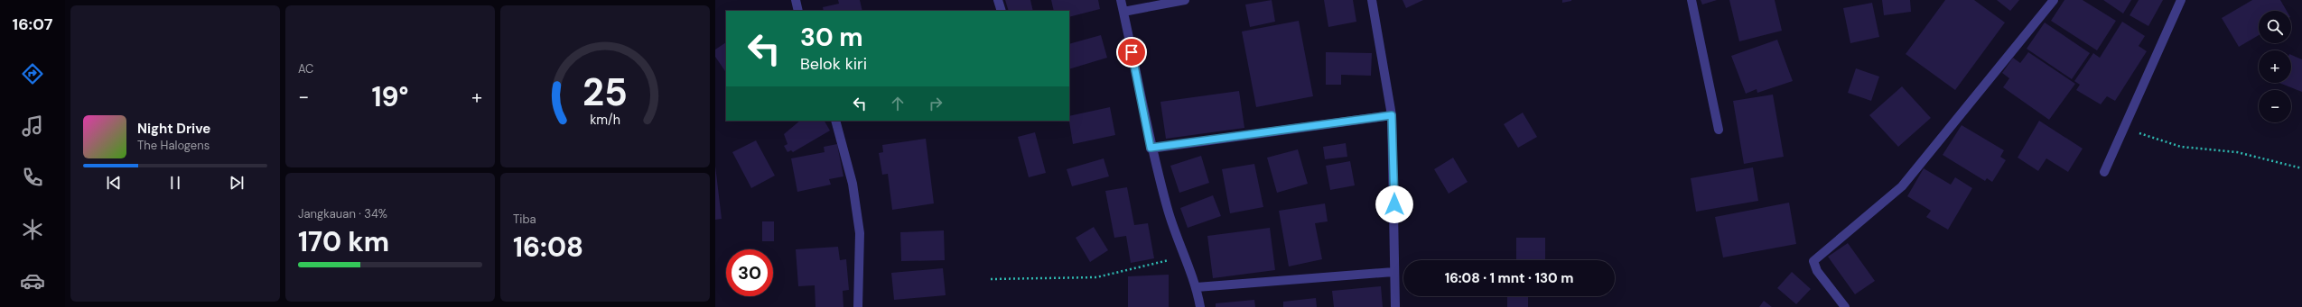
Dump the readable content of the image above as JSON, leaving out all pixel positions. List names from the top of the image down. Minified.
{"page":{"tabs":"16:07","tile":["AC",["Jangkauan · 34%","170 km"],["Tiba","16:08"]],"map_buttons":["+","−"],"turn":["30 m","Belok kiri"],"heat":["−","19°","+"],"song":["Night Drive","The Halogens"],"limit":"30","trip":"16:08 · 1 mnt · 130 m","gauge":["25","km/h"]}}
